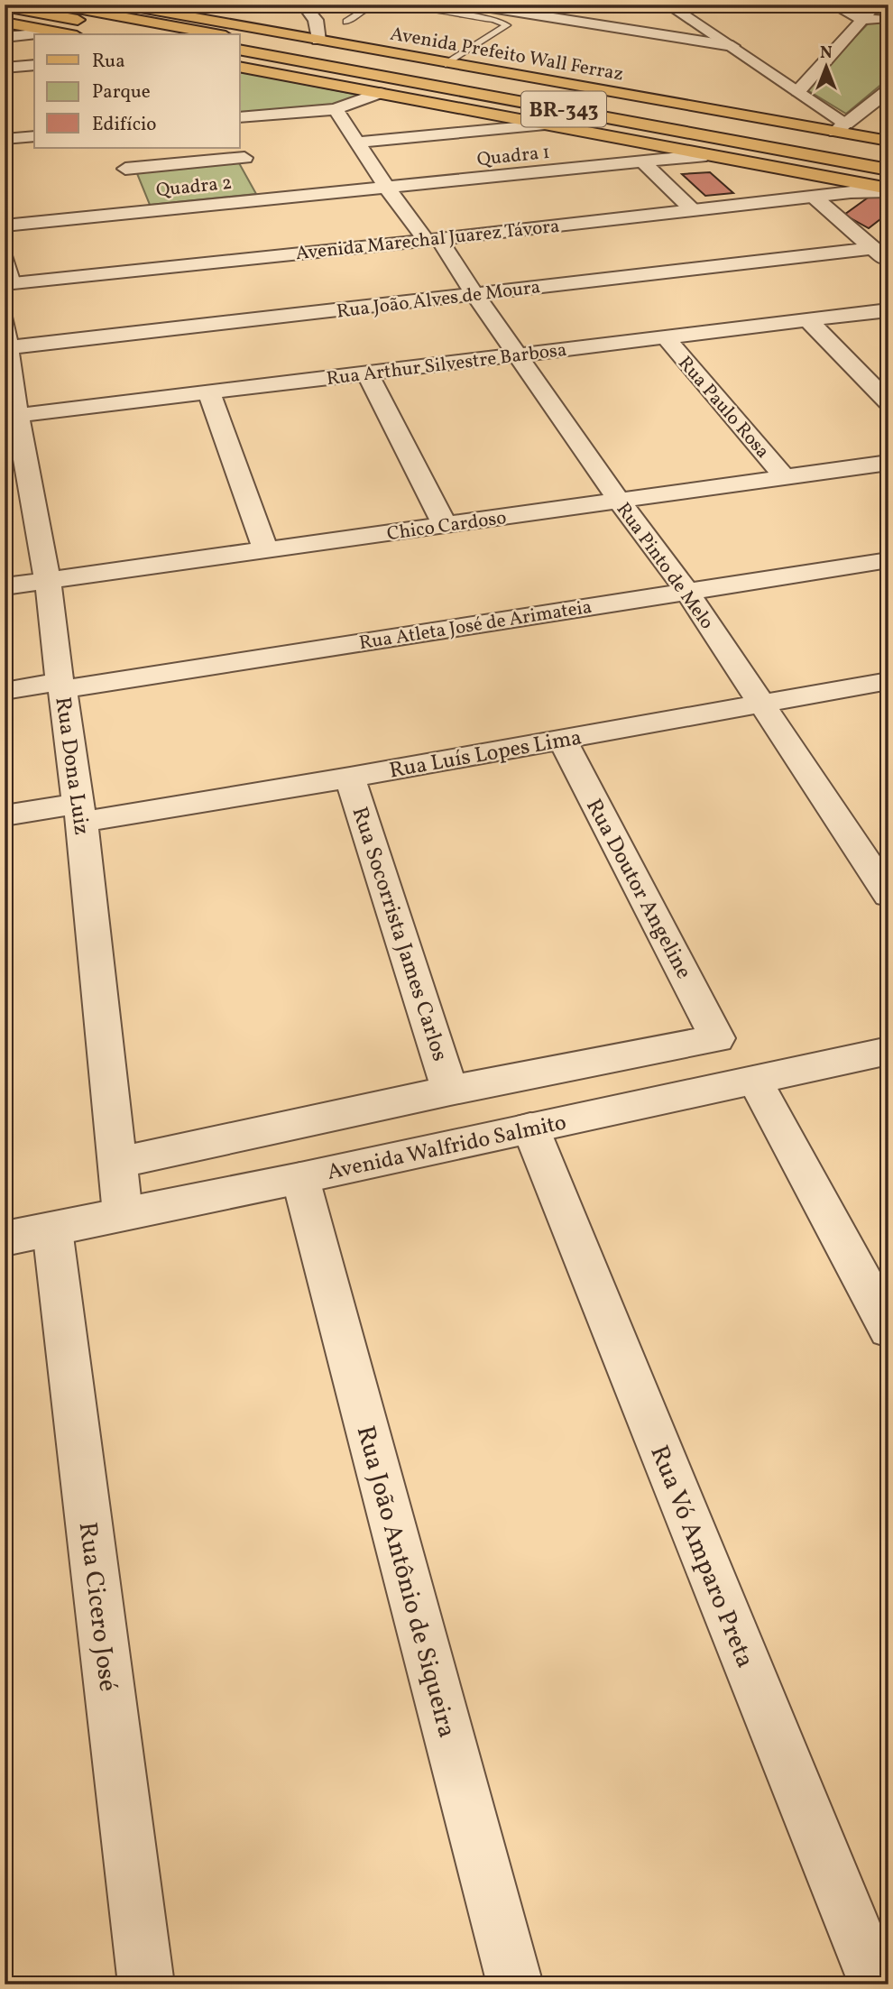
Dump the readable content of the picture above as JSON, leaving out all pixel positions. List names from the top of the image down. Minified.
{"streets":{"main road":["Avenida Prefeito Wall Ferraz","BR-343"],"street":["Quadra 1","Quadra 2","Avenida Marechal Juarez Távora","Rua João Alves de Moura","Rua Arthur Silvestre Barbosa","Rua Paulo Rosa","Chico Cardoso","Rua Pinto de Melo","Rua Atleta José de Arimateia","Rua Luís Lopes Lima","Rua Dona Luiz","Rua Doutor Angeline","Rua Socorrista James Carlos","Avenida Walfrido Salmito","Rua Vó Amparo Preta","Rua João Antônio de Siqueira","Rua Cicero José"]},"crossings":[["Quadra 1","Quadra 2"],["Quadra 1","Rua Pinto de Melo"],["Quadra 2","Rua Pinto de Melo"],["Avenida Marechal Juarez Távora","Rua Pinto de Melo"],["Rua João Alves de Moura","Rua Pinto de Melo"],["Rua João Alves de Moura","Rua Dona Luiz"],["Rua Arthur Silvestre Barbosa","Rua Paulo Rosa"],["Rua Arthur Silvestre Barbosa","Rua Pinto de Melo"],["Rua Arthur Silvestre Barbosa","Rua Dona Luiz"],["Rua Paulo Rosa","Chico Cardoso"],["Chico Cardoso","Rua Pinto de Melo"],["Chico Cardoso","Rua Dona Luiz"],["Rua Pinto de Melo","Rua Atleta José de Arimateia"],["Rua Pinto de Melo","Rua Luís Lopes Lima"],["Rua Atleta José de Arimateia","Rua Dona Luiz"],["Rua Luís Lopes Lima","Rua Dona Luiz"],["Rua Luís Lopes Lima","Rua Doutor Angeline"],["Rua Luís Lopes Lima","Rua Socorrista James Carlos"],["Rua Dona Luiz","Avenida Walfrido Salmito"],["Rua Doutor Angeline","Rua Socorrista James Carlos"],["Avenida Walfrido Salmito","Rua Vó Amparo Preta"],["Avenida Walfrido Salmito","Rua João Antônio de Siqueira"],["Avenida Walfrido Salmito","Rua Cicero José"]],"legend":["Rua","Parque","Edifício"],"north":"top"}
